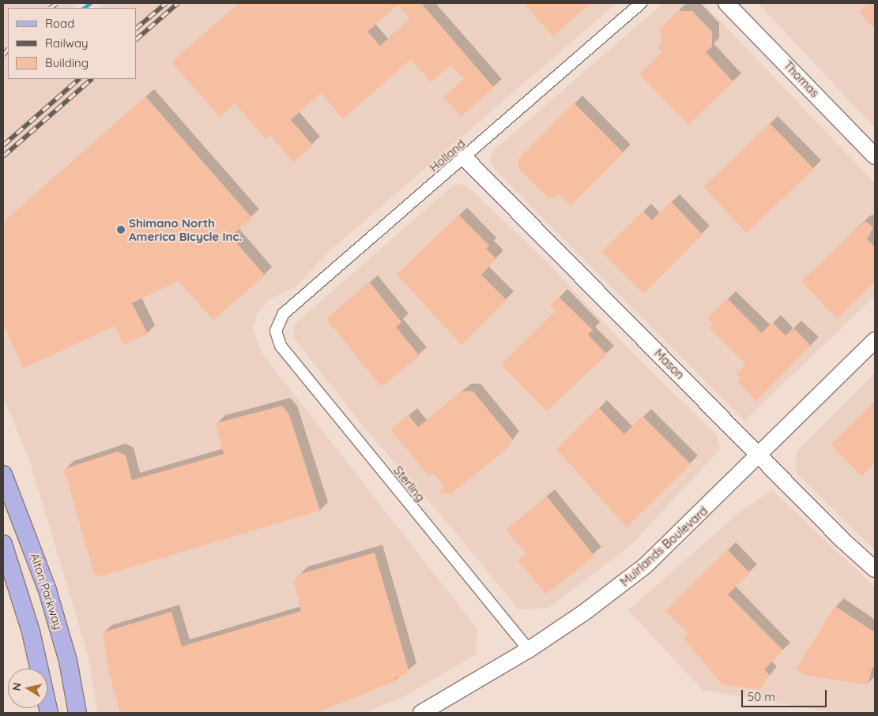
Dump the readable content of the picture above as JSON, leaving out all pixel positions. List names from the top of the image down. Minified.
{"streets":{"main road":["Alton Parkway"],"street":["Thomas","Holland","Mason","Sterling","Muirlands Boulevard"]},"crossings":[["Holland","Mason"],["Holland","Sterling"],["Mason","Muirlands Boulevard"],["Sterling","Muirlands Boulevard"]],"places":["Shimano North America Bicycle Inc."],"legend":["Road","Railway","Building"],"scale_bar":"50 m","north":"left"}
